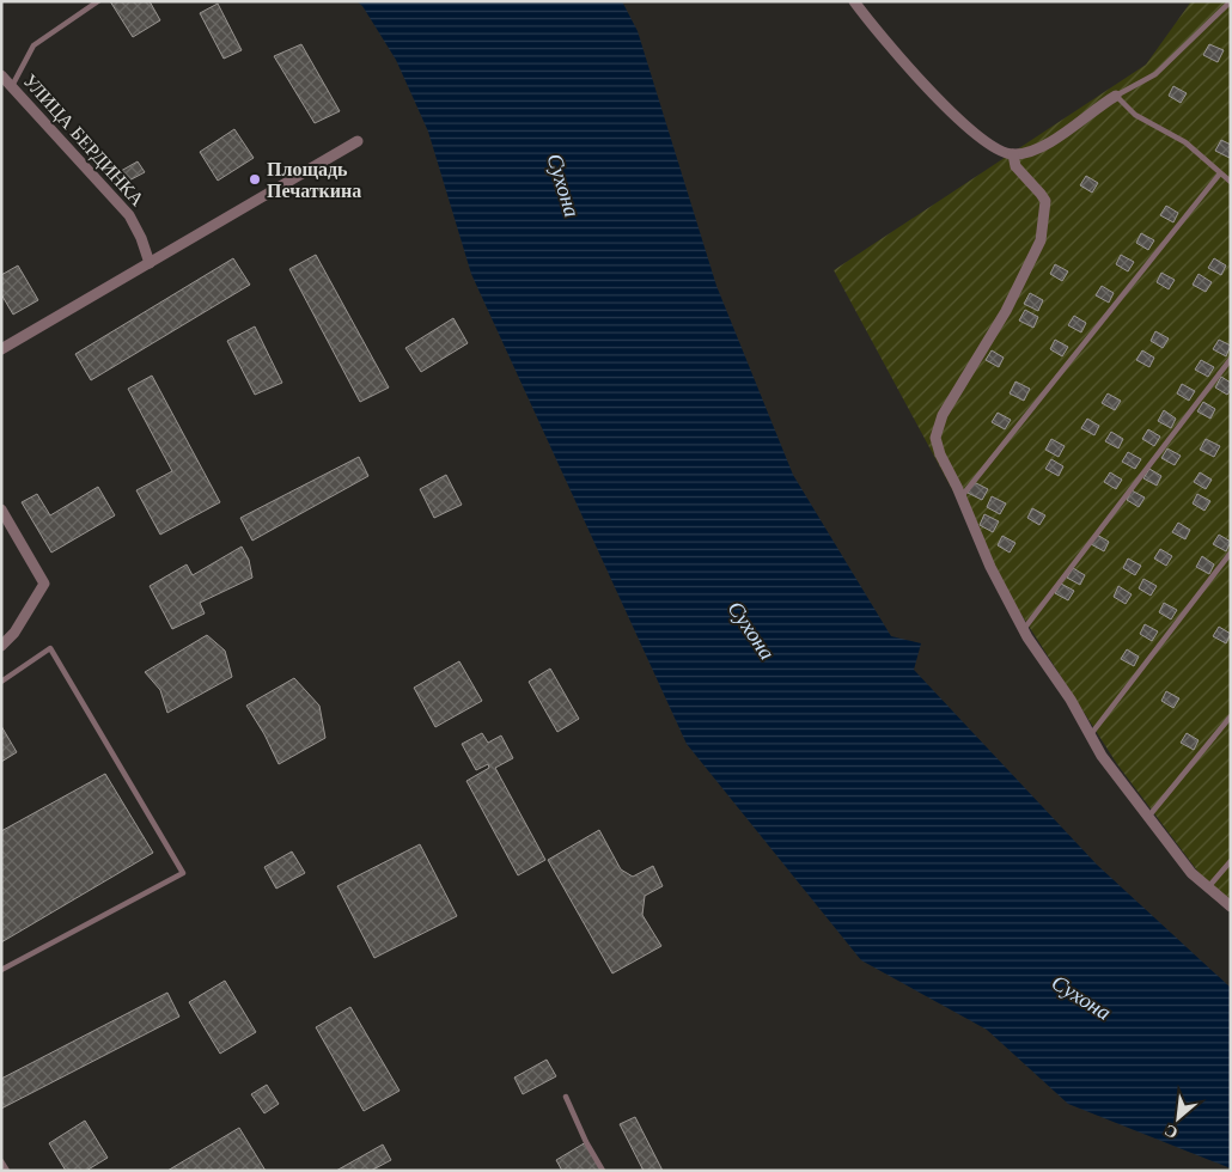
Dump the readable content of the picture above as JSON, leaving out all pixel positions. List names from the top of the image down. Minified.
{"streets":{"street":["УЛИЦА БЕРДИНКА"]},"water":["Сухона"],"places":["Площадь Печаткина"],"north":"bottom left"}
